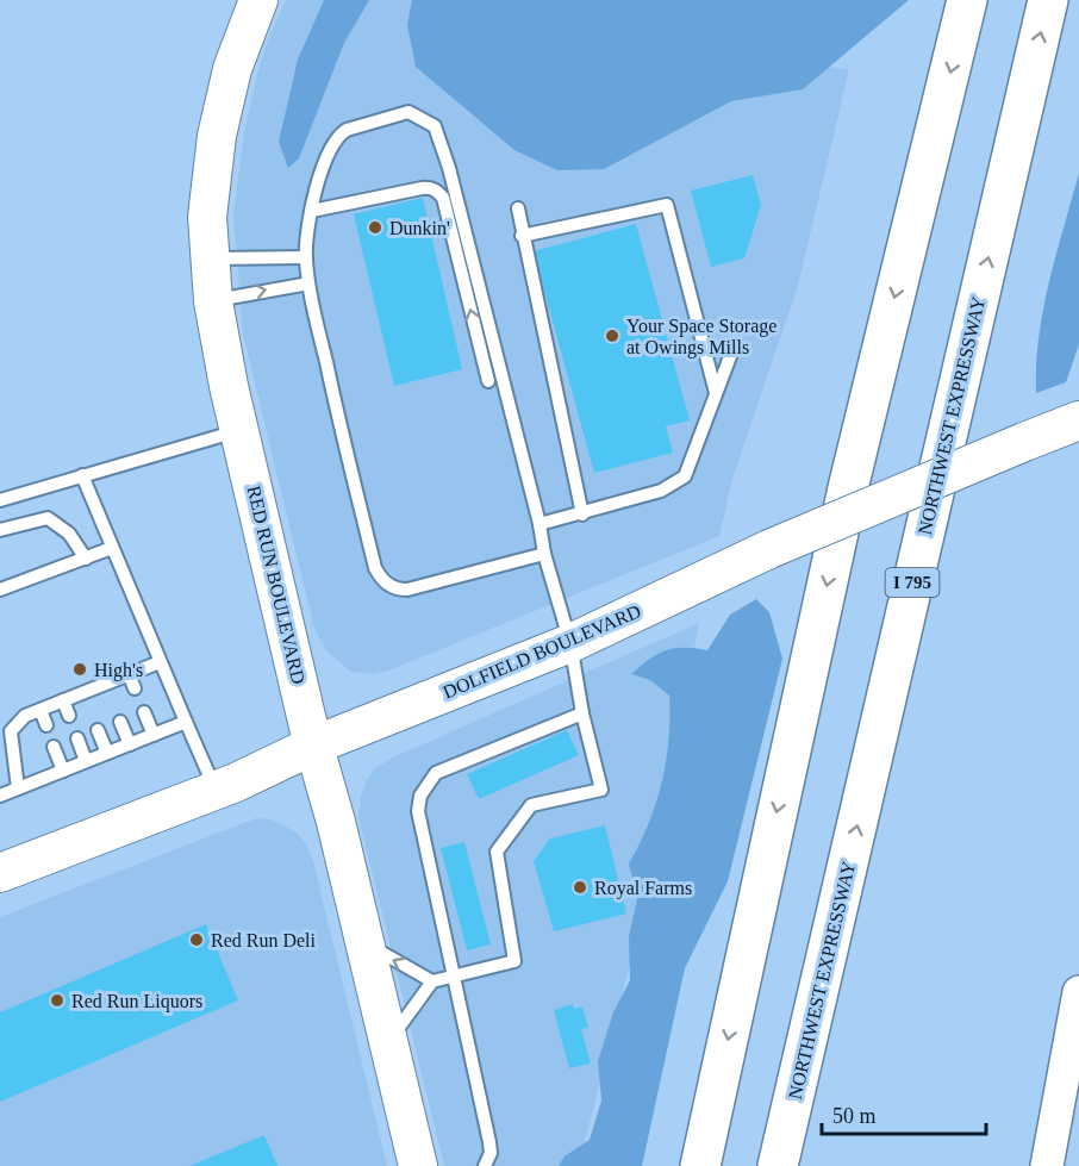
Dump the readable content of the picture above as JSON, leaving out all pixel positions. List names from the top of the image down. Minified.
{"streets":{"highway":["NORTHWEST EXPRESSWAY","I 795"],"main road":["RED RUN BOULEVARD","DOLFIELD BOULEVARD"]},"crossings":[["RED RUN BOULEVARD","DOLFIELD BOULEVARD"]],"places":["Dunkin'","Your Space Storage at Owings Mills","High's","Royal Farms","Red Run Deli","Red Run Liquors"],"scale_bar":"50 m"}
